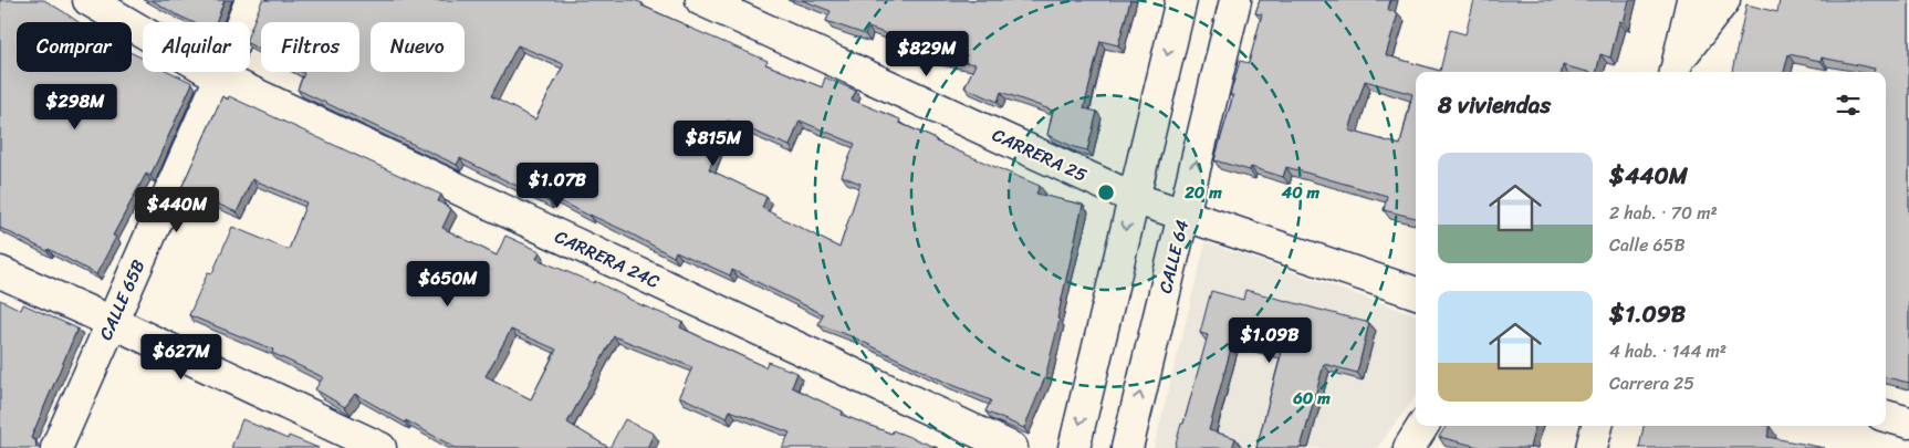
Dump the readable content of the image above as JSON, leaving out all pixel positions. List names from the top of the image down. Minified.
{"streets":{"street":["CARRERA 25","CALLE 64","CARRERA 24C","CALLE 65B"]},"crossings":[["CARRERA 25","CALLE 64"],["CARRERA 24C","CALLE 65B"]],"page":{"chip":["Comprar","Alquilar","Filtros","Nuevo"],"price":["$829M","$298M","$815M","$1.07B","$440M","$650M","$1.09B","$627M"],"heading":"8 viviendas","list":[{"name":"$440M","note":"2 hab. · 70 m² · Calle 65B"},{"name":"$1.09B","note":"4 hab. · 144 m² · Carrera 25"}]},"rings":["20 m","40 m","60 m"]}
